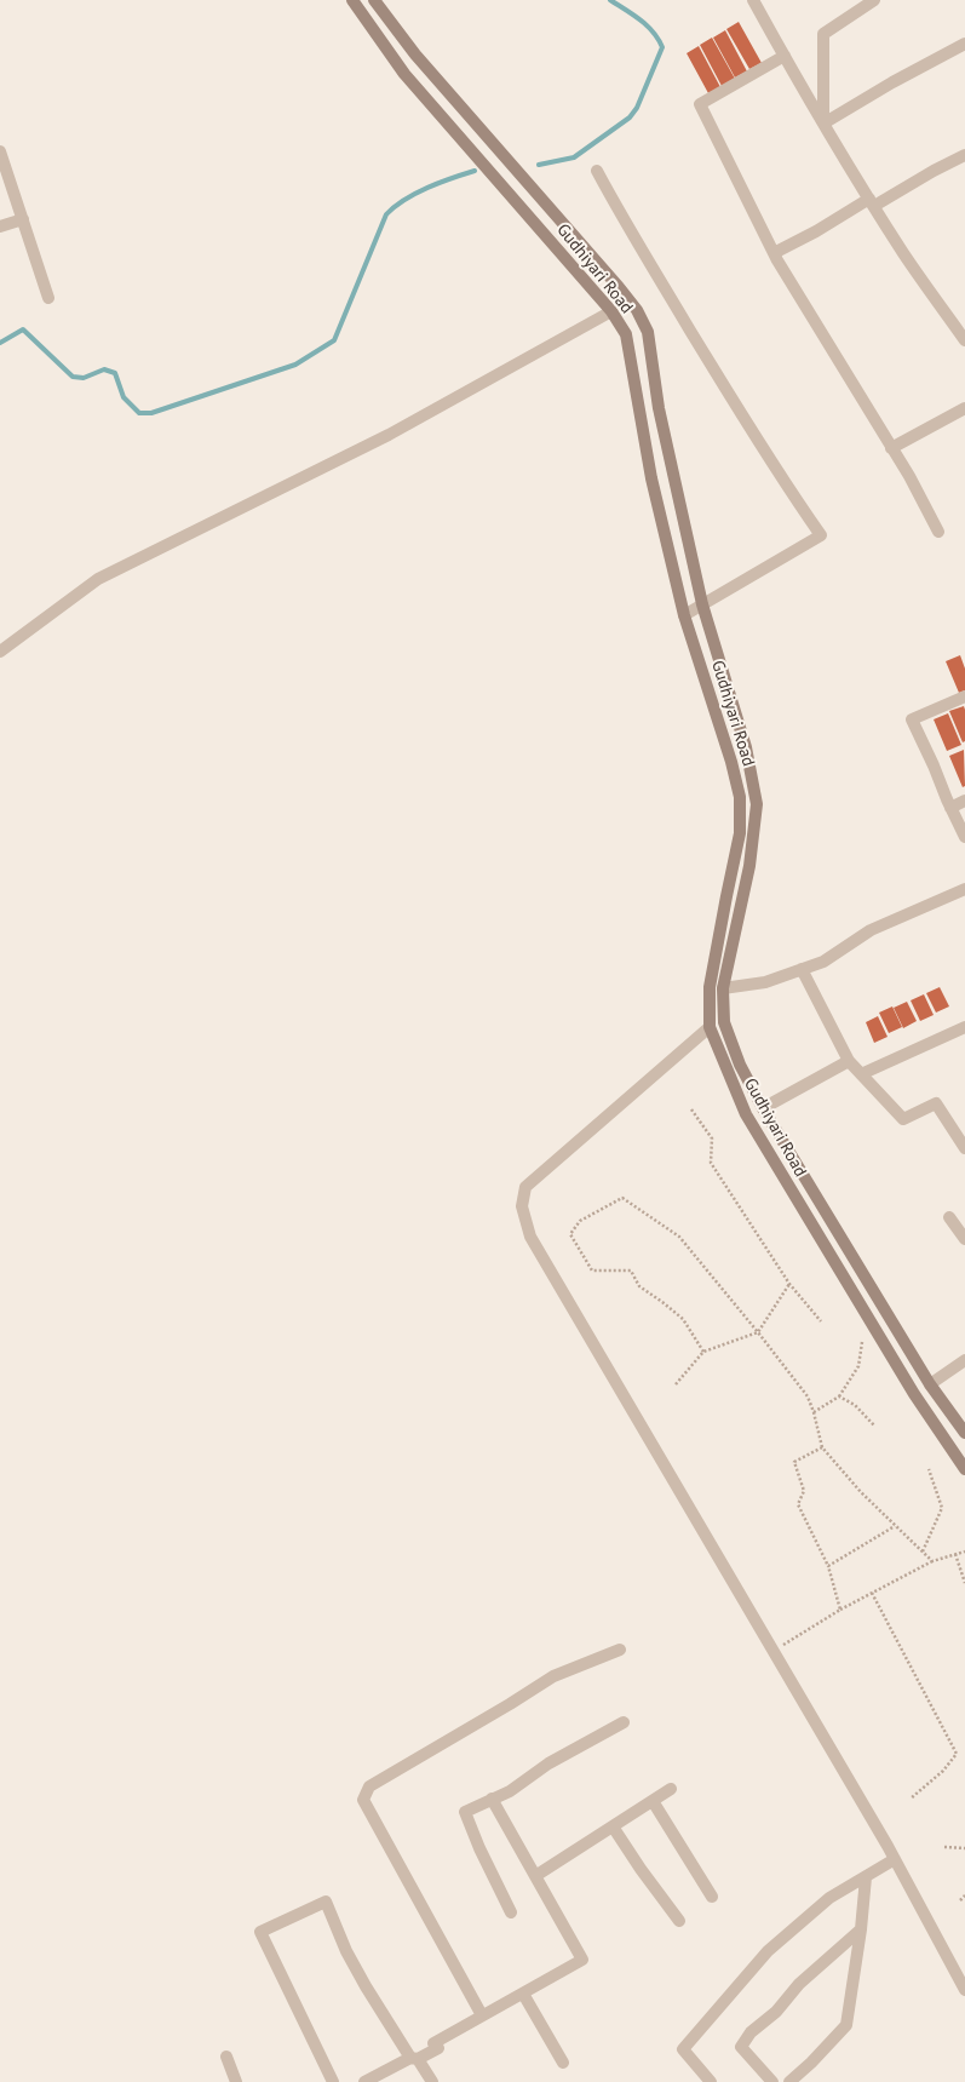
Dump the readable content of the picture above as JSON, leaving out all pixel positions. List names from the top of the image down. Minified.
{"streets":{"street":["Gudhiyari Road"]}}
